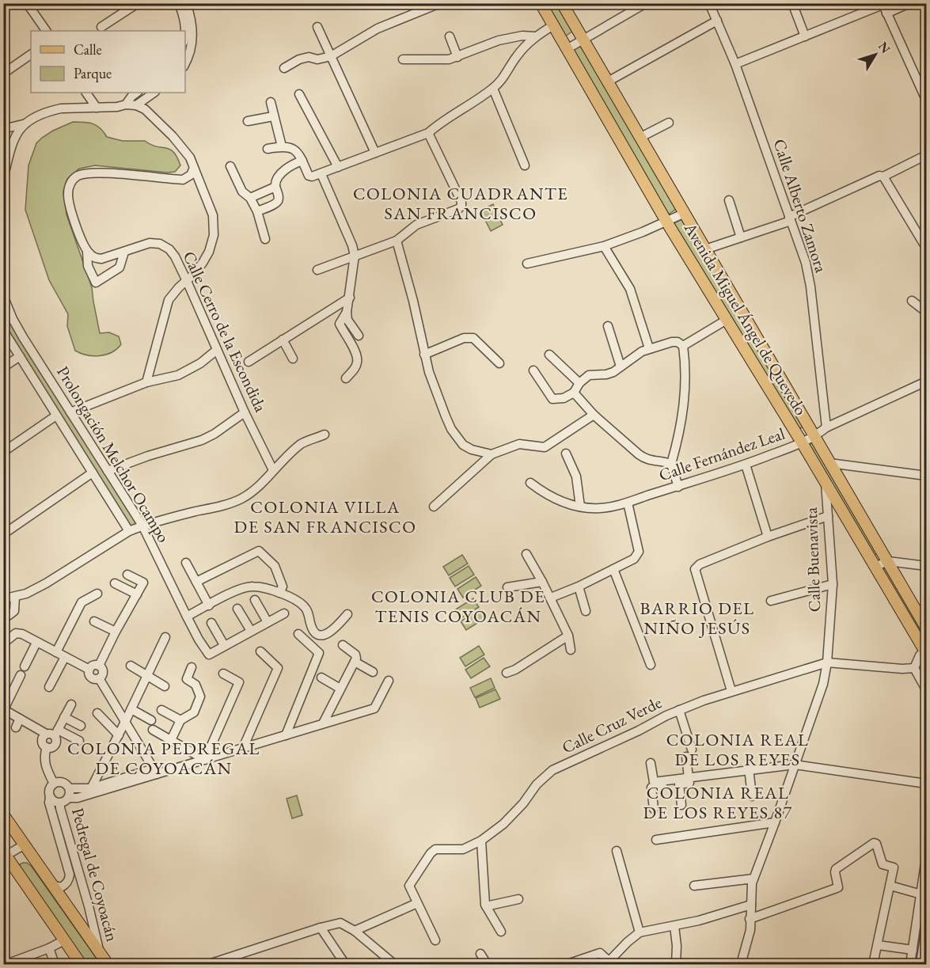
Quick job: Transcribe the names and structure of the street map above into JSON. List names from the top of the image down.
{
  "streets": {
    "main road": ["Avenida Miguel Ángel de Quevedo"],
    "street": [
      "Calle Alberto Zamora",
      "Calle Cerro de la Escondida",
      "Prolongación Melchor Ocampo",
      "Calle Fernández Leal",
      "Calle Buenavista",
      "Calle Cruz Verde",
      "Pedregal de Coyoacán"
    ]
  },
  "crossings": [
    ["Calle Alberto Zamora", "Calle Fernández Leal"],
    ["Avenida Miguel Ángel de Quevedo", "Calle Fernández Leal"],
    ["Avenida Miguel Ángel de Quevedo", "Calle Buenavista"],
    ["Calle Buenavista", "Calle Cruz Verde"]
  ],
  "districts": [
    "COLONIA CUADRANTE SAN FRANCISCO",
    "COLONIA VILLA DE SAN FRANCISCO",
    "COLONIA CLUB DE TENIS COYOACÁN",
    "BARRIO DEL NIÑO JESÚS",
    "COLONIA REAL DE LOS REYES",
    "COLONIA PEDREGAL DE COYOACÁN",
    "COLONIA REAL DE LOS REYES 87"
  ],
  "legend": ["Calle", "Parque"],
  "north": "top right"
}
